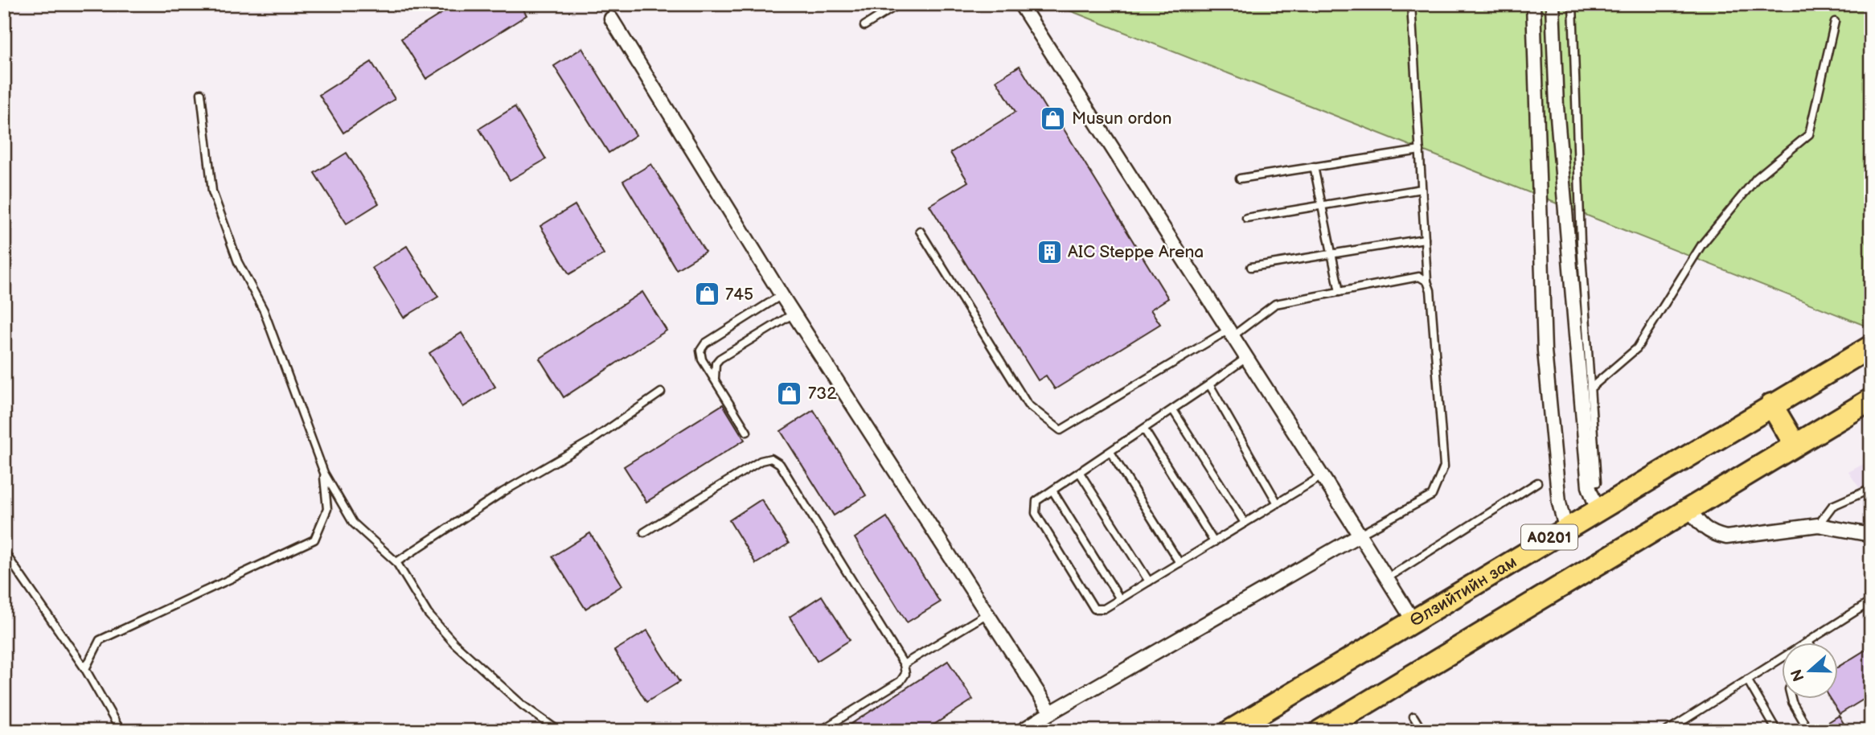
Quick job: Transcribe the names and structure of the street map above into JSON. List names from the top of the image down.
{
  "streets": {
    "highway": ["A0201", "Өлзийтийн зам"]
  },
  "places": {
    "shop": ["Musun ordon", "745", "732"],
    "building": ["AIC Steppe Arena"]
  },
  "north": "left"
}
